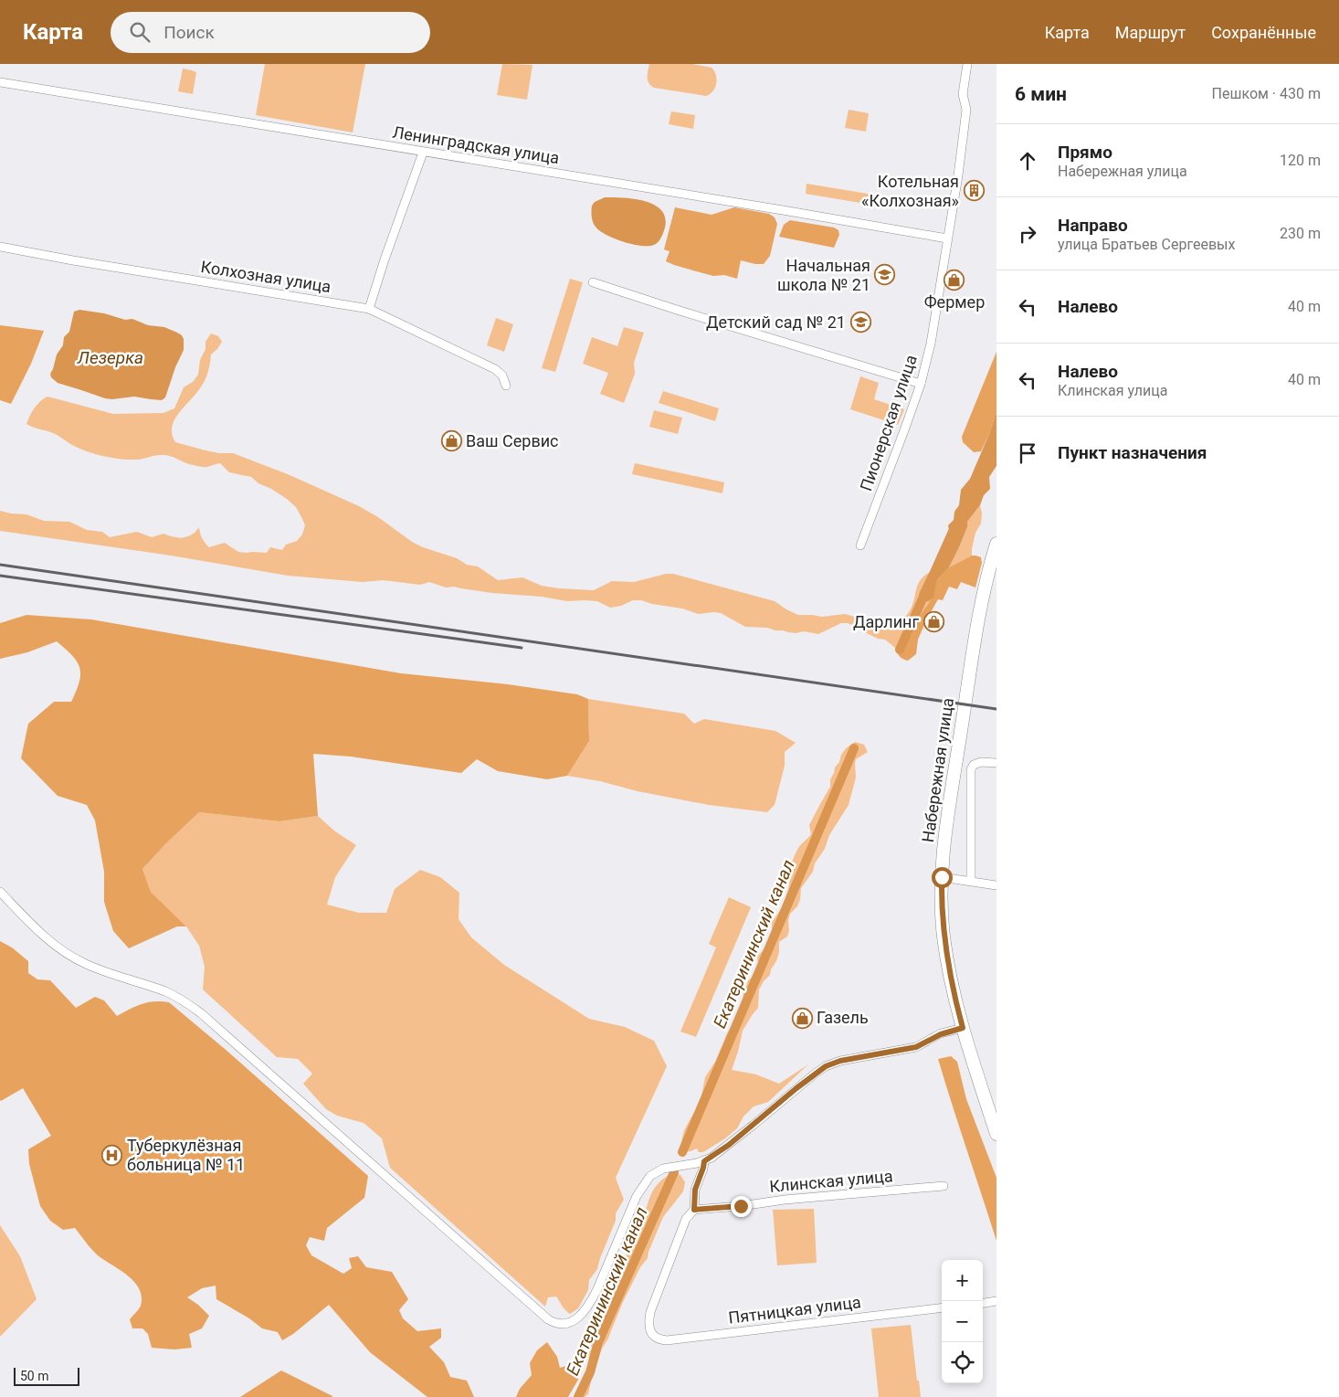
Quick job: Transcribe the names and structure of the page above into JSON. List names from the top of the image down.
{
  "streets": {
    "main road": ["Набережная улица"],
    "street": [
      "Ленинградская улица",
      "Колхозная улица",
      "Пионерская улица",
      "Клинская улица",
      "Пятницкая улица"
    ]
  },
  "crossings": [
    ["Ленинградская улица", "Пионерская улица"],
    ["Клинская улица", "Пятницкая улица"]
  ],
  "water": ["Лезерка", "Екатерининский канал"],
  "places": {
    "building": ["Котельная «Колхозная»"],
    "school or university": ["Начальная школа № 21", "Детский сад № 21"],
    "shop": [
      "Фермер",
      "Ваш Сервис",
      "Дарлинг",
      "Газель"
    ],
    "hospital": ["Туберкулёзная больница № 11"]
  },
  "scale_bar": "50 m",
  "page": {
    "header": "Карта",
    "search": "Поиск",
    "nav": ["Карта", "Маршрут", "Сохранённые"],
    "heading": ["6 мин", "Пешком · 430 m"],
    "list": [
      ["Прямо", "Набережная улица", "120 m"],
      ["Направо", "улица Братьев Сергеевых", "230 m"],
      ["Налево", "40 m"],
      ["Налево", "Клинская улица", "40 m"],
      "Пункт назначения"
    ],
    "map_buttons": ["+", "−"],
    "scale": "50 m"
  }
}
